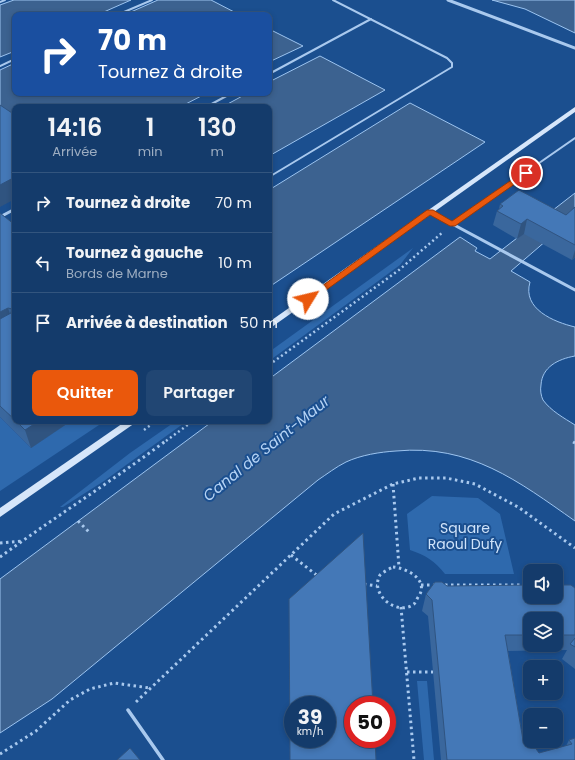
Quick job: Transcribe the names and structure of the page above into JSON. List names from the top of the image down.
{
  "water": ["Canal de Saint-Maur"],
  "parks": ["Square Raoul Dufy"],
  "page": {
    "turn": ["70 m", "Tournez à droite"],
    "eta": [
      "14:16",
      "Arrivée",
      "1",
      "min",
      "130",
      "m"
    ],
    "list": [
      {
        "name": "Tournez à droite",
        "value": "70 m"
      },
      {
        "name": "Tournez à gauche",
        "note": "Bords de Marne",
        "value": "10 m"
      },
      {
        "name": "Arrivée à destination",
        "value": "50 m"
      }
    ],
    "buttons": ["Quitter", "Partager"],
    "map_buttons": ["+", "−"],
    "speed": "39 km/h",
    "limit": "50"
  }
}
